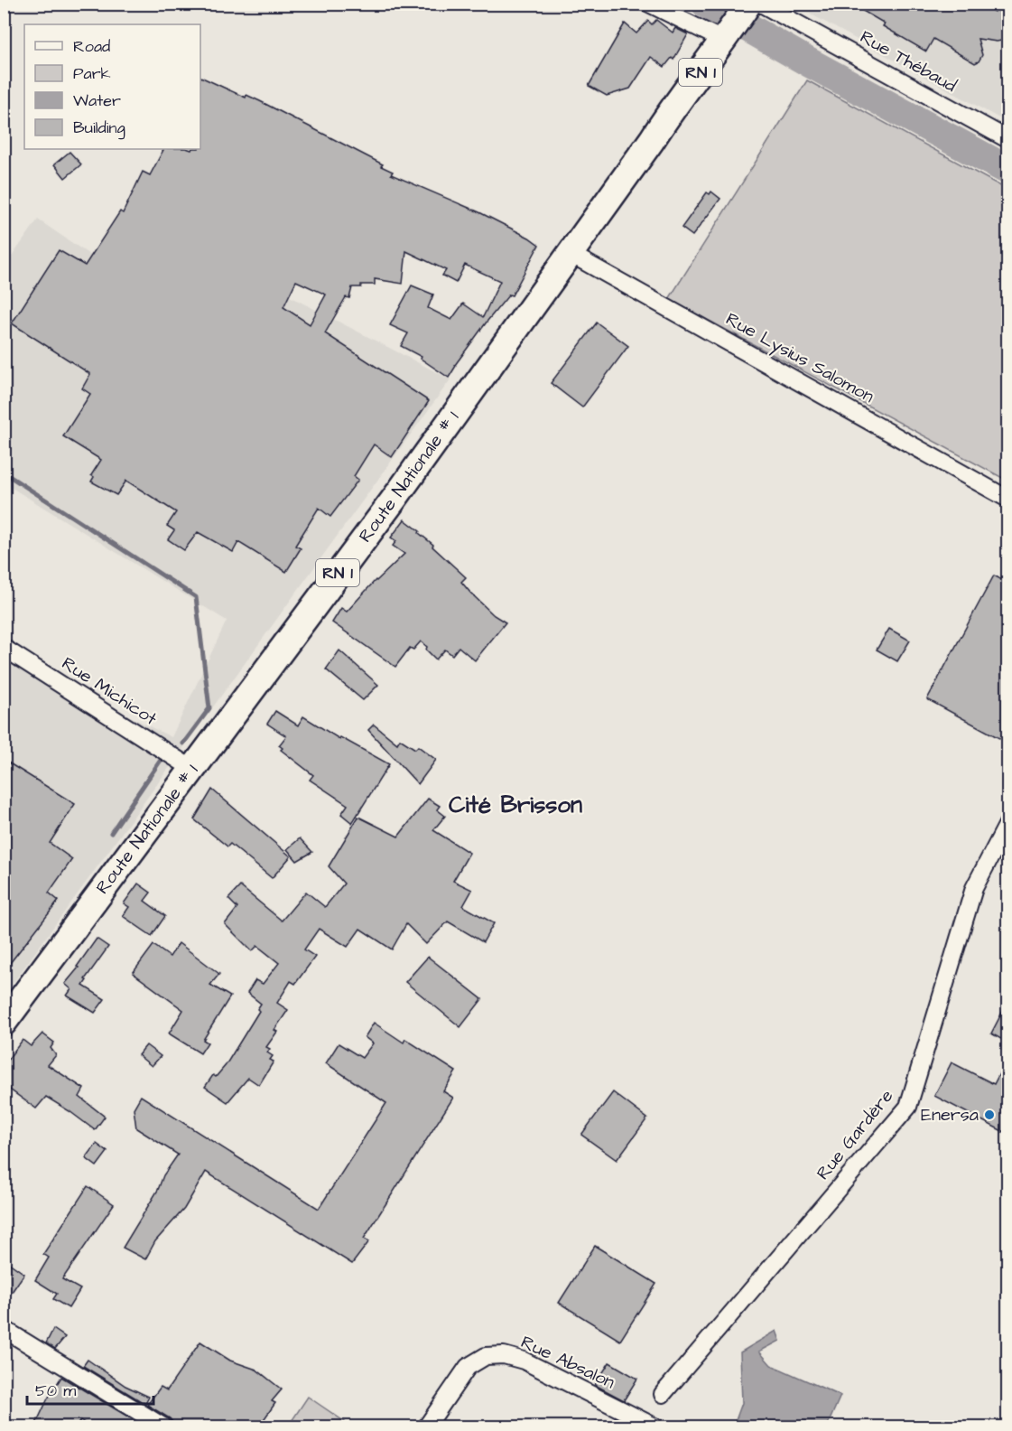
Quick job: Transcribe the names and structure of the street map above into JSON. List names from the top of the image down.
{
  "streets": {
    "main road": ["RN 1", "Route Nationale # 1"],
    "street": [
      "Rue Thébaud",
      "Rue Lysius Salomon",
      "Rue Michicot",
      "Rue Gardère",
      "Rue Absalon"
    ]
  },
  "crossings": [
    ["Rue Lysius Salomon", "Route Nationale # 1"],
    ["Route Nationale # 1", "Rue Michicot"]
  ],
  "districts": ["Cité Brisson"],
  "places": ["Enersa"],
  "legend": [
    "Road",
    "Park",
    "Water",
    "Building"
  ],
  "scale_bar": "50 m"
}
